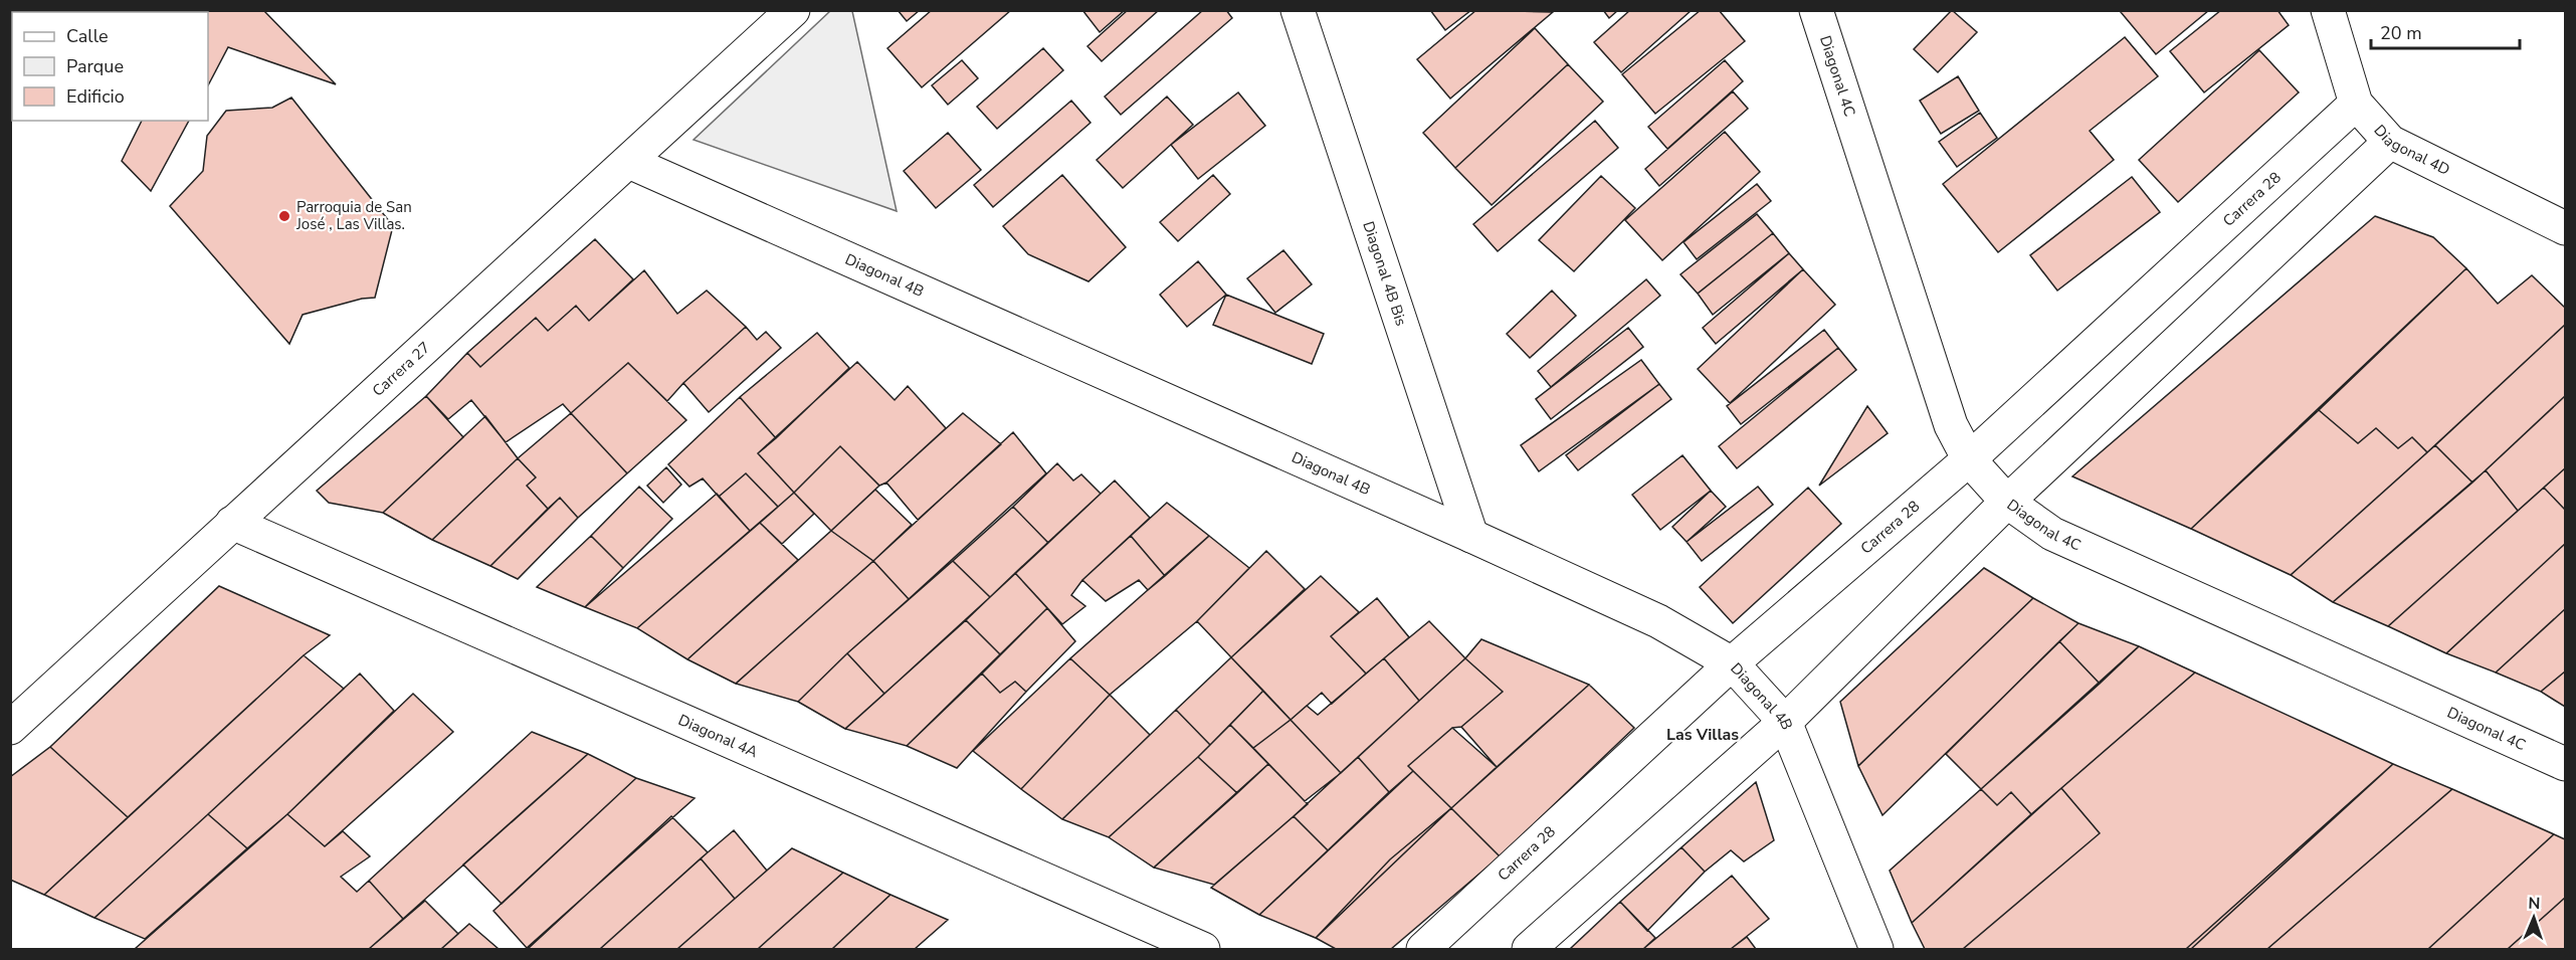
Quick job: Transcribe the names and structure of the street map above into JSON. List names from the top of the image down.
{
  "streets": {
    "street": [
      "Diagonal 4C",
      "Diagonal 4D",
      "Carrera 28",
      "Diagonal 4B Bis",
      "Diagonal 4B",
      "Carrera 27",
      "Diagonal 4A"
    ]
  },
  "crossings": [
    ["Diagonal 4C", "Carrera 28"],
    ["Diagonal 4D", "Carrera 28"],
    ["Carrera 28", "Diagonal 4B"],
    ["Diagonal 4B Bis", "Diagonal 4B"],
    ["Diagonal 4B", "Carrera 27"],
    ["Carrera 27", "Diagonal 4A"]
  ],
  "districts": ["Las Villas"],
  "places": ["Parroquia de San José , Las Villas."],
  "legend": ["Calle", "Parque", "Edificio"],
  "scale_bar": "20 m",
  "north": "top"
}
